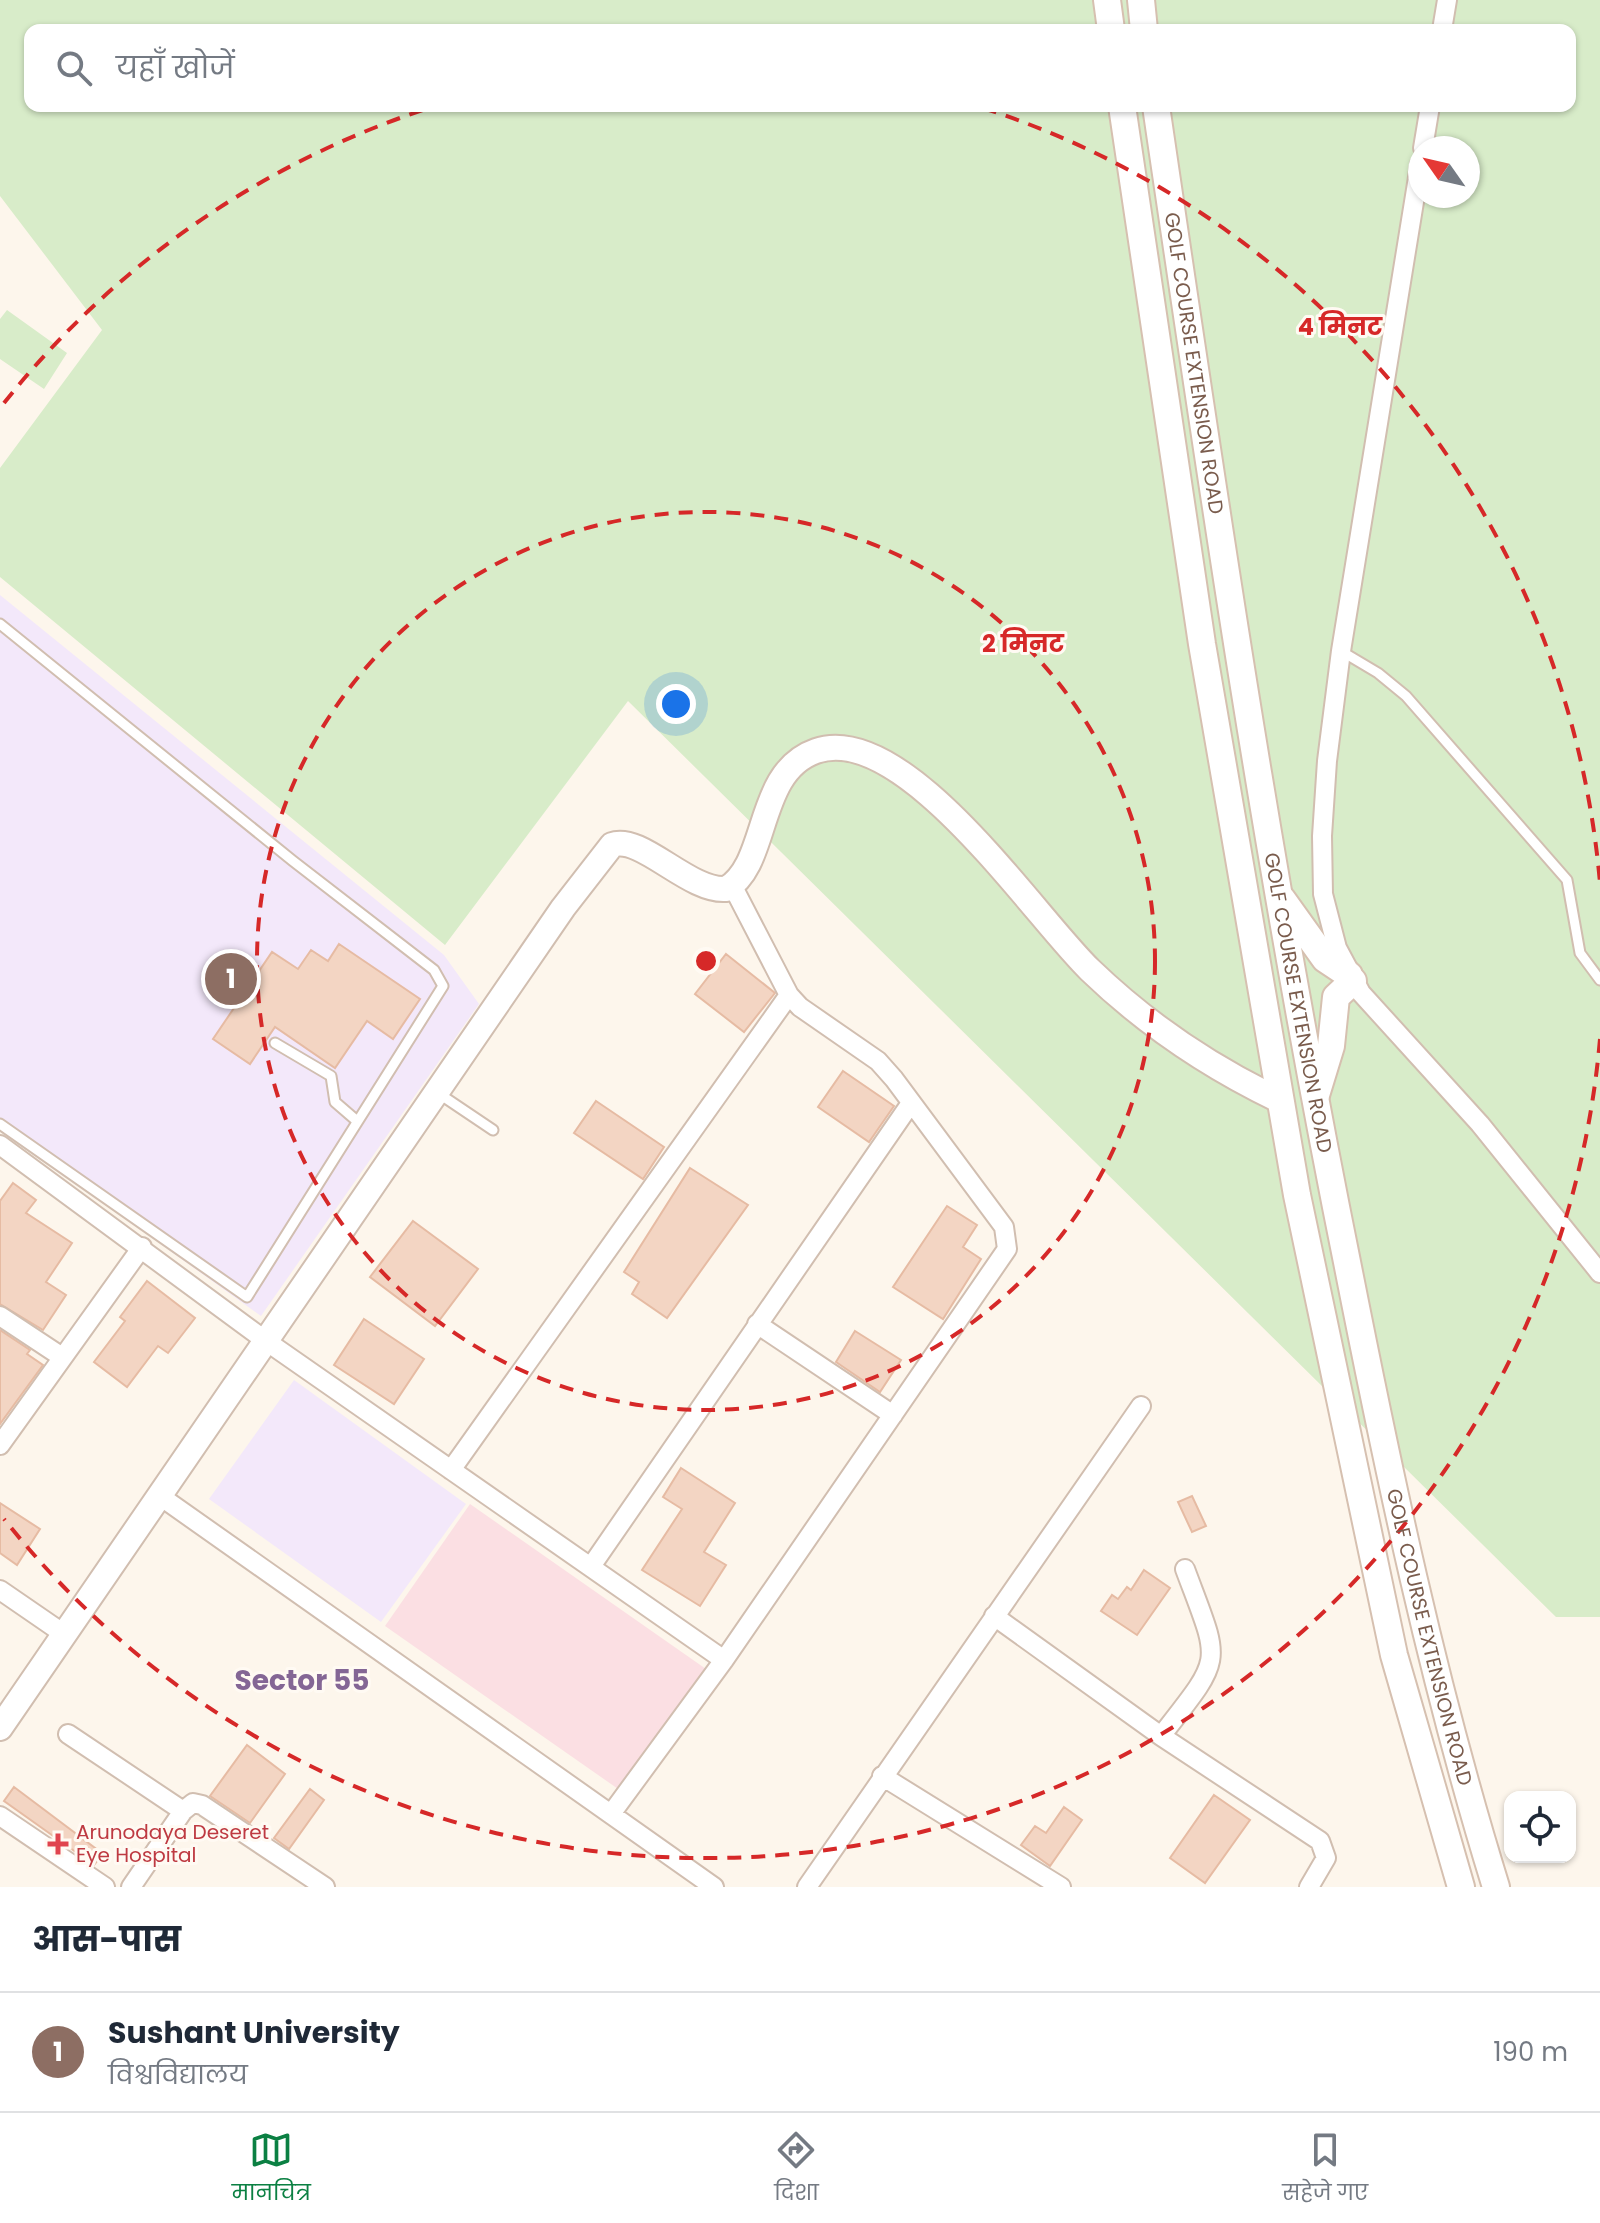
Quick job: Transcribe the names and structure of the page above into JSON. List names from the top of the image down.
{
  "streets": {
    "main road": ["GOLF COURSE EXTENSION ROAD"]
  },
  "districts": ["Sector 55"],
  "places": {
    "health": ["Arunodaya Deseret Eye Hospital"]
  },
  "north": "top left",
  "page": {
    "search": "यहाँ खोजें",
    "pins": "1",
    "heading": "आस-पास",
    "list": [
      {
        "mark": "1",
        "name": "Sushant University",
        "note": "विश्वविद्यालय",
        "value": "190 m"
      }
    ],
    "nav": ["मानचित्र", "दिशा", "सहेजे गए"]
  },
  "rings": ["4 मिनट", "2 मिनट"]
}
